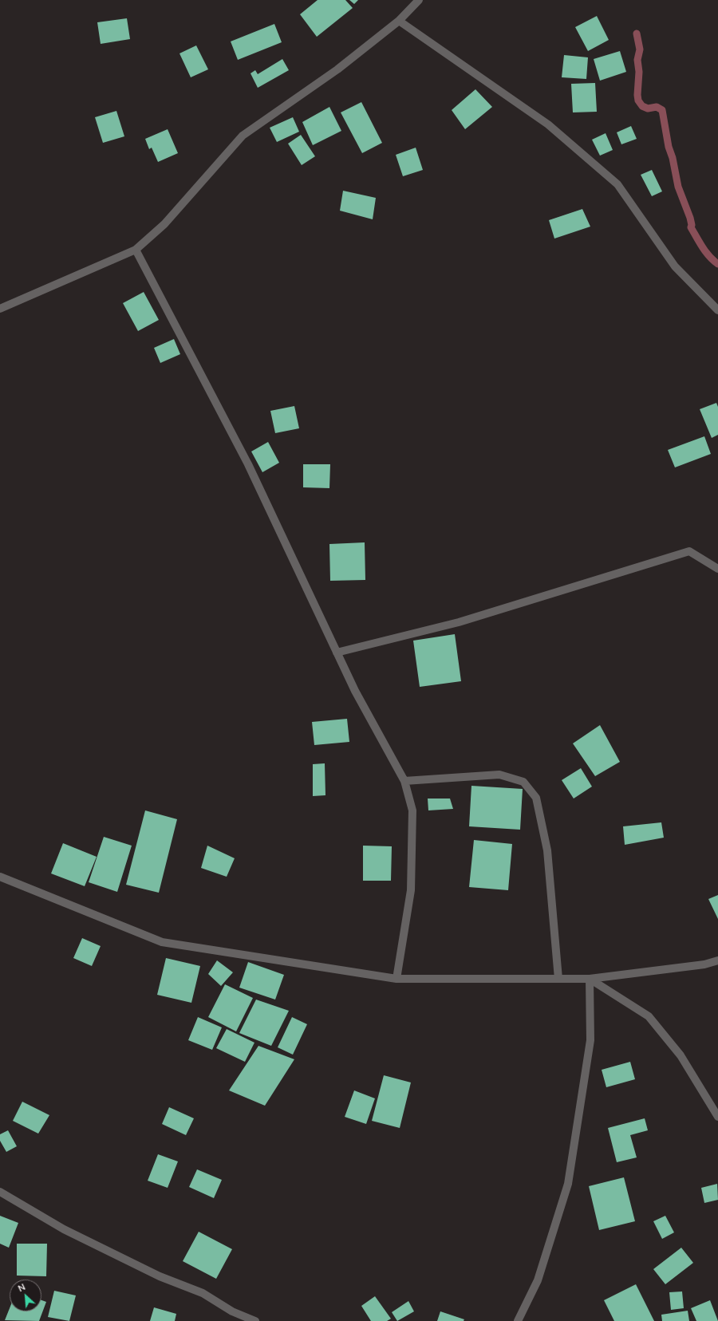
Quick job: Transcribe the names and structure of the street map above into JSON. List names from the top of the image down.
{
  "north": "top left"
}
